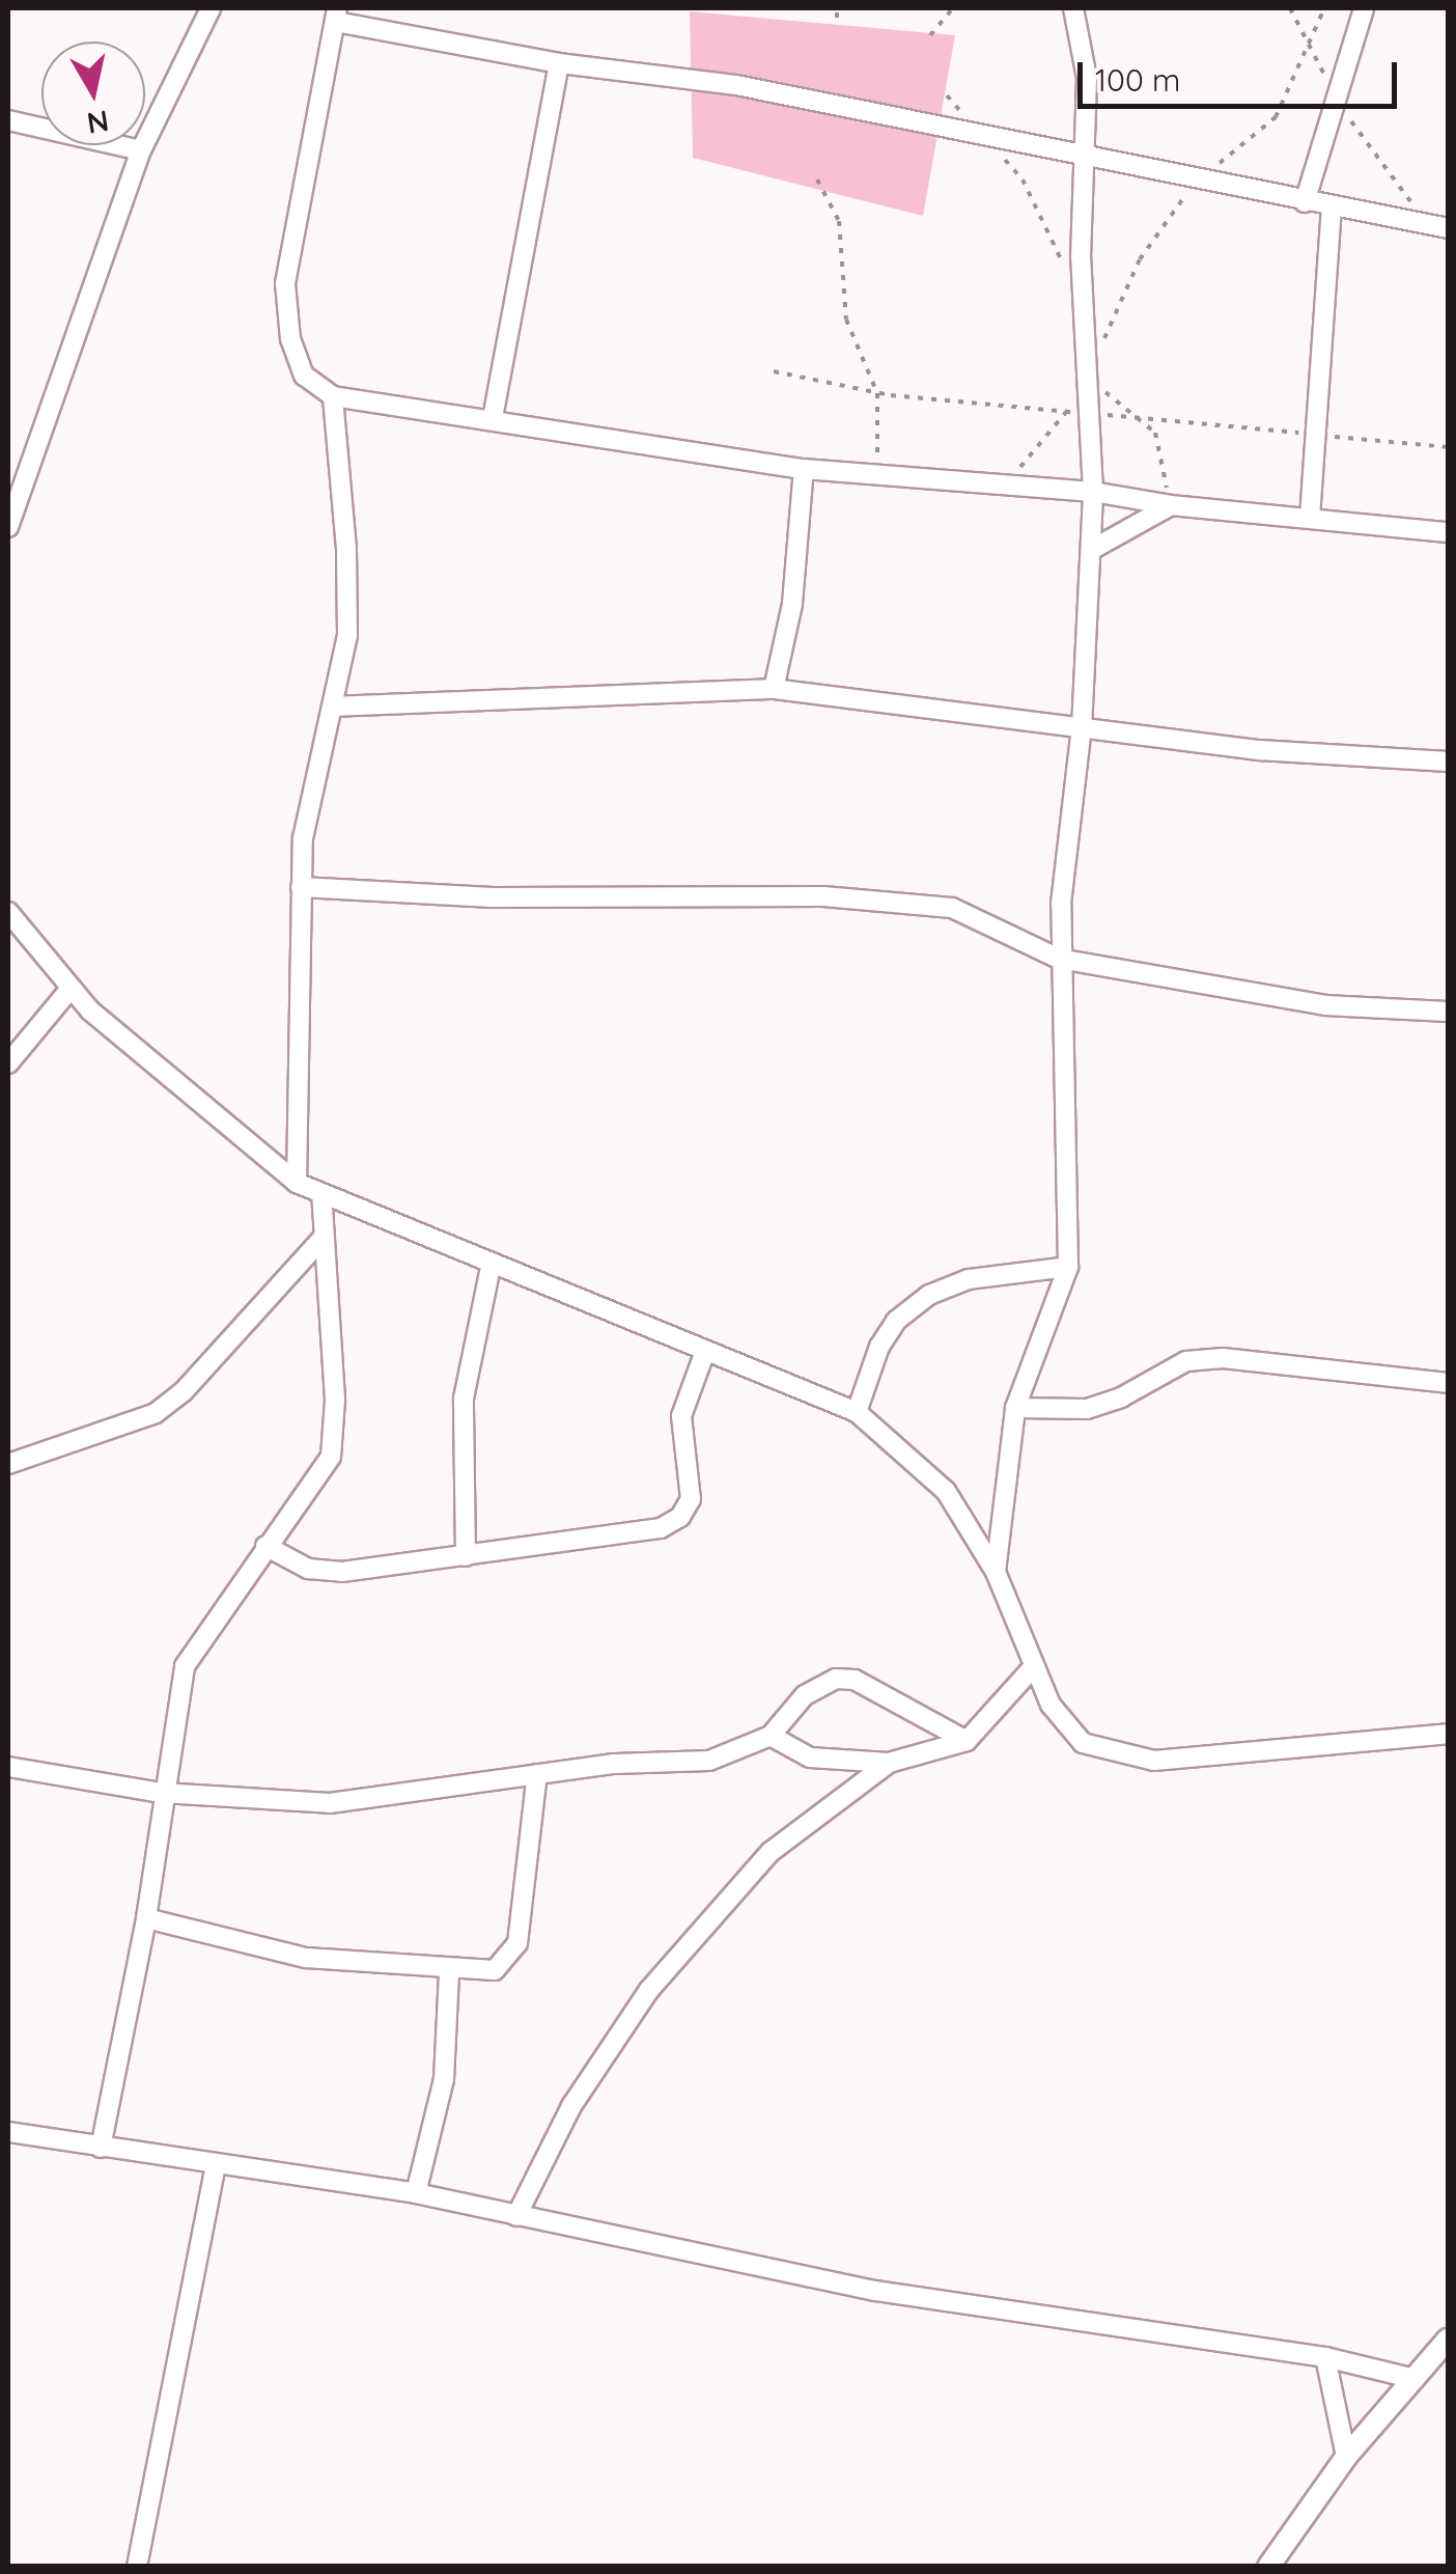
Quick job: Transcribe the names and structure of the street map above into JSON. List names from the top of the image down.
{
  "scale_bar": "100 m",
  "north": "bottom"
}
